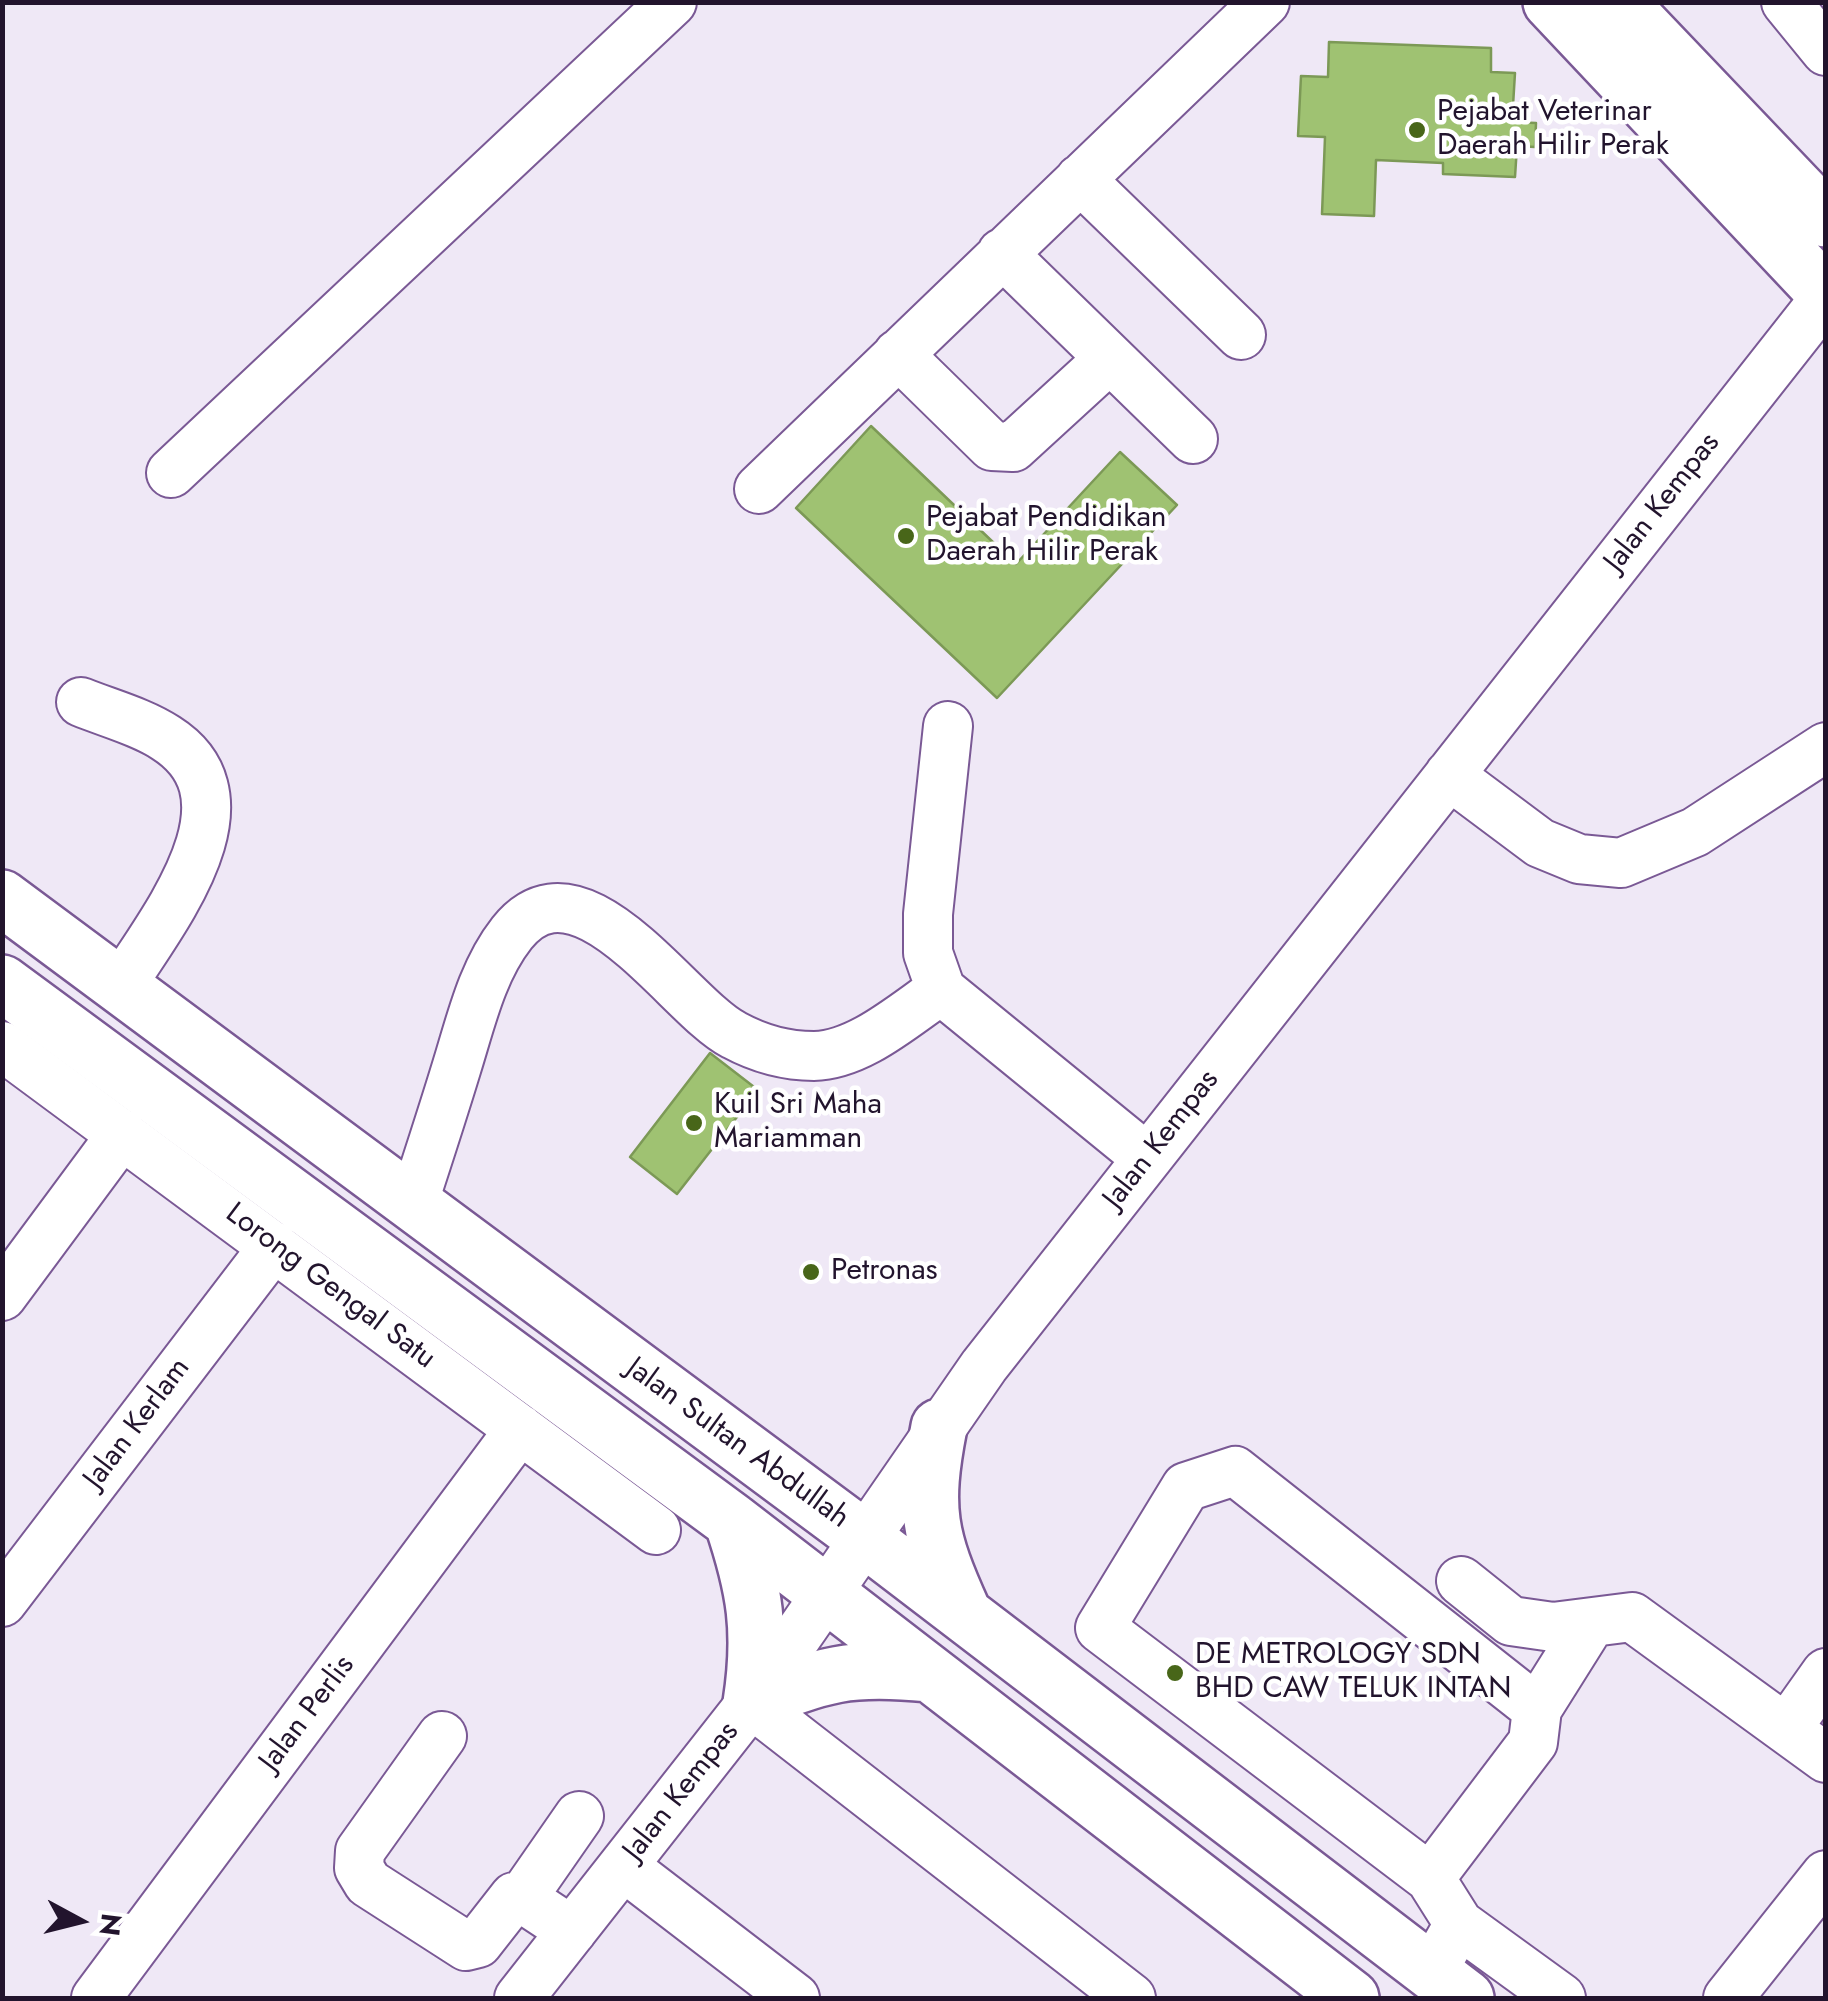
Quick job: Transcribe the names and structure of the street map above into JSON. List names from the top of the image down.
{
  "streets": {
    "main road": ["Jalan Sultan Abdullah"],
    "street": [
      "Jalan Kempas",
      "Lorong Gengal Satu",
      "Jalan Kerlam",
      "Jalan Perlis"
    ]
  },
  "crossings": [
    ["Jalan Kempas", "Jalan Sultan Abdullah"],
    ["Lorong Gengal Satu", "Jalan Kerlam"],
    ["Lorong Gengal Satu", "Jalan Perlis"]
  ],
  "places": [
    "Pejabat Veterinar Daerah Hilir Perak",
    "Pejabat Pendidikan Daerah Hilir Perak",
    "Kuil Sri Maha Mariamman",
    "Petronas",
    "DE METROLOGY SDN BHD CAW TELUK INTAN"
  ],
  "north": "right"
}
